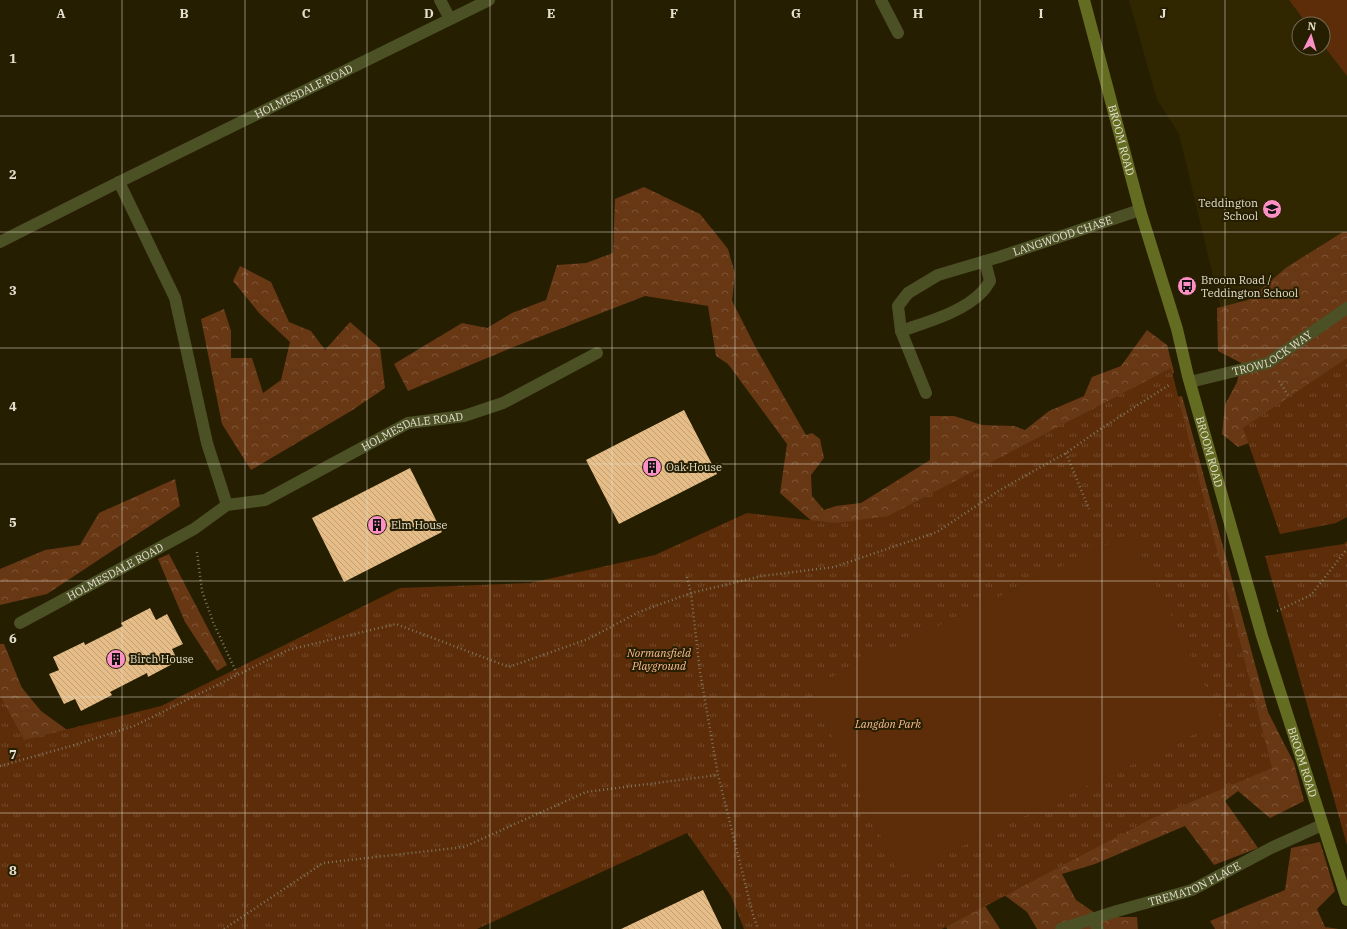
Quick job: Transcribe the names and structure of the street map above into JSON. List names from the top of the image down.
{
  "streets": {
    "street": [
      "HOLMESDALE ROAD",
      "BROOM ROAD",
      "LANGWOOD CHASE",
      "TROWLOCK WAY",
      "TREMATON PLACE"
    ]
  },
  "crossings": [
    ["BROOM ROAD", "LANGWOOD CHASE"],
    ["BROOM ROAD", "TROWLOCK WAY"],
    ["BROOM ROAD", "TREMATON PLACE"]
  ],
  "parks": ["Normansfield Playground", "Langdon Park"],
  "places": {
    "school or university": ["Teddington School"],
    "bus stop": ["Broom Road / Teddington School"],
    "building": ["Oak House", "Elm House", "Birch House"]
  },
  "north": "top",
  "grid": {
    "columns": [
      "A",
      "B",
      "C",
      "D",
      "E",
      "F",
      "G",
      "H",
      "I",
      "J"
    ],
    "rows": [
      "1",
      "2",
      "3",
      "4",
      "5",
      "6",
      "7",
      "8"
    ]
  }
}
